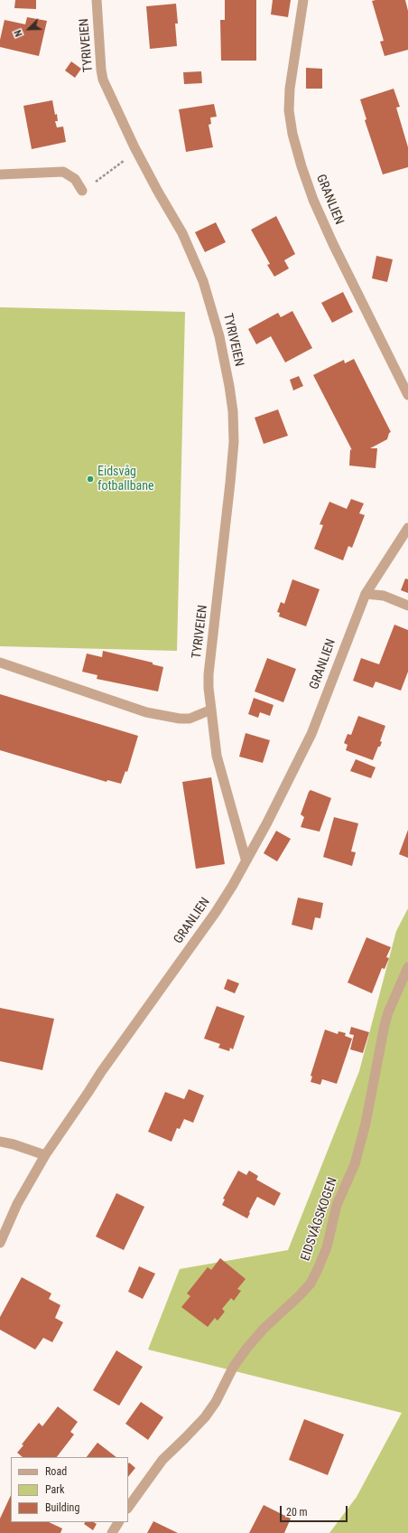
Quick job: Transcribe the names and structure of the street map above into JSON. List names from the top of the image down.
{
  "streets": {
    "street": ["TYRIVEIEN", "GRANLIEN", "EIDSVÅGSKOGEN"]
  },
  "crossings": [
    ["TYRIVEIEN", "GRANLIEN"]
  ],
  "places": ["Eidsvåg fotballbane"],
  "legend": ["Road", "Park", "Building"],
  "scale_bar": "20 m",
  "north": "bottom left"
}
